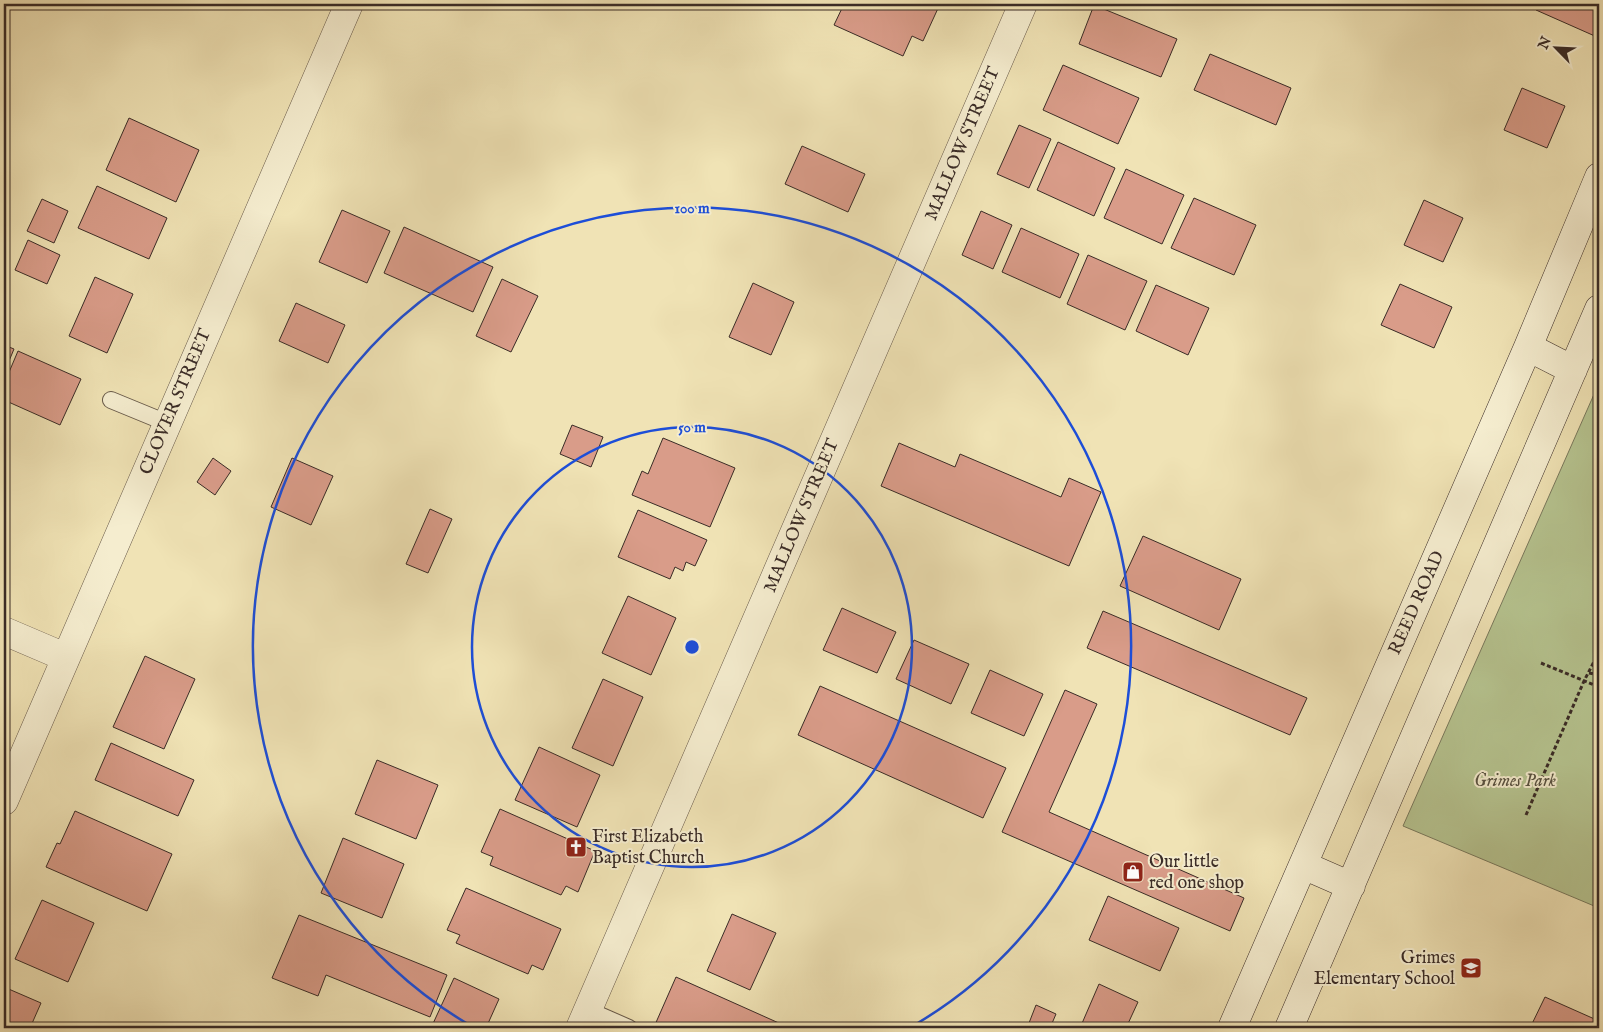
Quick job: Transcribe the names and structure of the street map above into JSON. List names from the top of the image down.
{
  "streets": {
    "street": ["MALLOW STREET", "CLOVER STREET", "REED ROAD"]
  },
  "parks": ["Grimes Park"],
  "places": {
    "church": ["First Elizabeth Baptist Church"],
    "shop": ["Our little red one shop"],
    "school or university": ["Grimes Elementary School"]
  },
  "north": "top left",
  "rings": ["100 m", "50 m"]
}
